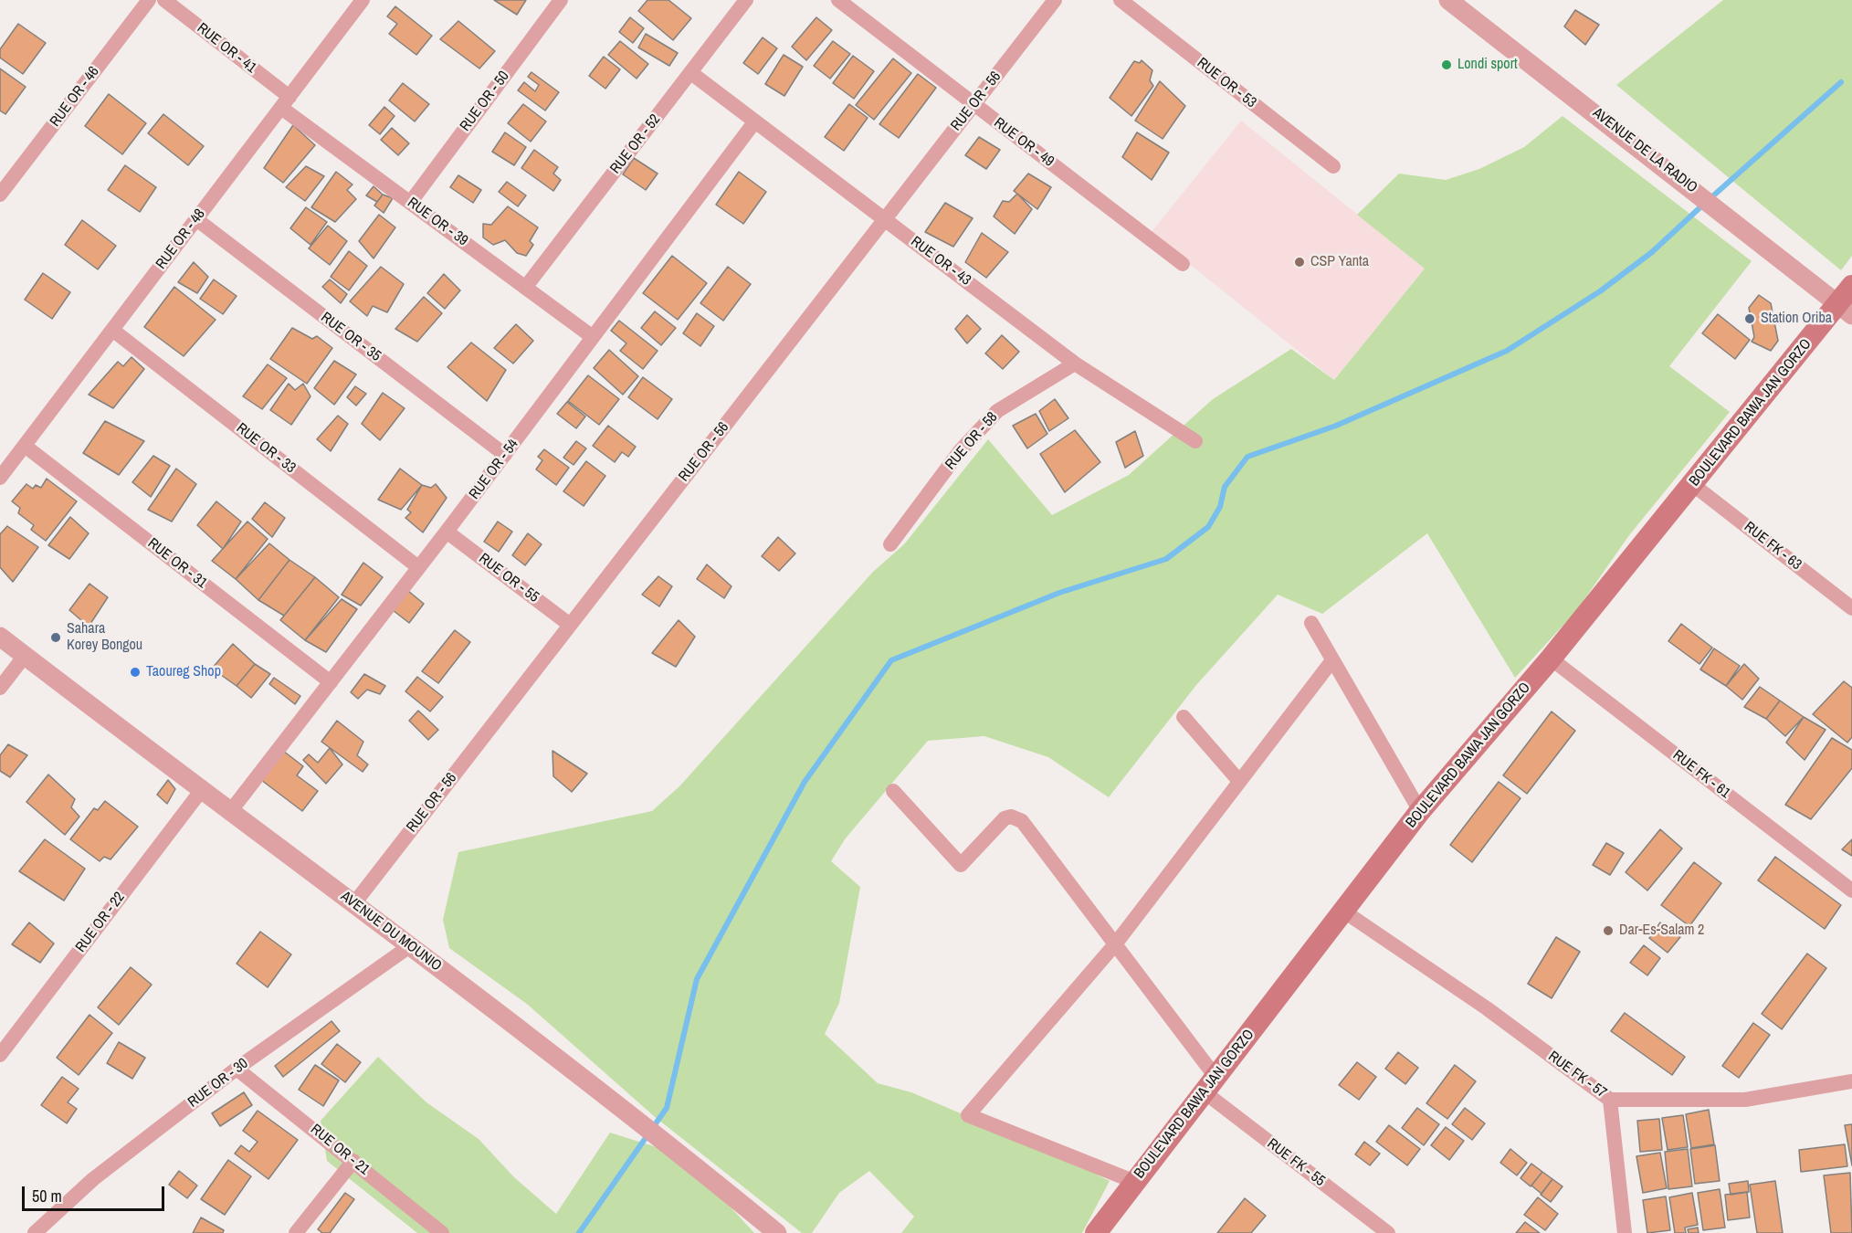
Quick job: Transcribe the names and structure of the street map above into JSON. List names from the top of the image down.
{
  "streets": {
    "main road": ["BOULEVARD BAWA JAN GORZO"],
    "street": [
      "RUE OR - 41",
      "RUE OR - 53",
      "RUE OR - 46",
      "RUE OR - 50",
      "RUE OR - 56",
      "RUE OR - 49",
      "RUE OR - 52",
      "AVENUE DE LA RADIO",
      "RUE OR - 39",
      "RUE OR - 48",
      "RUE OR - 43",
      "RUE OR - 35",
      "RUE OR - 58",
      "RUE OR - 33",
      "RUE OR - 54",
      "RUE FK - 63",
      "RUE OR - 31",
      "RUE OR - 55",
      "RUE FK - 61",
      "RUE OR - 22",
      "AVENUE DU MOUNIO",
      "RUE FK - 57",
      "RUE OR - 30",
      "RUE OR - 21",
      "RUE FK - 55"
    ]
  },
  "crossings": [
    ["RUE OR - 41", "RUE OR - 39"],
    ["RUE OR - 41", "RUE OR - 48"],
    ["RUE OR - 50", "RUE OR - 39"],
    ["RUE OR - 56", "RUE OR - 49"],
    ["RUE OR - 56", "RUE OR - 43"],
    ["RUE OR - 56", "RUE OR - 55"],
    ["RUE OR - 56", "AVENUE DU MOUNIO"],
    ["RUE OR - 52", "RUE OR - 39"],
    ["RUE OR - 52", "RUE OR - 43"],
    ["AVENUE DE LA RADIO", "BOULEVARD BAWA JAN GORZO"],
    ["RUE OR - 39", "RUE OR - 48"],
    ["RUE OR - 39", "RUE OR - 54"],
    ["RUE OR - 48", "RUE OR - 35"],
    ["RUE OR - 48", "RUE OR - 33"],
    ["RUE OR - 48", "RUE OR - 31"],
    ["RUE OR - 43", "RUE OR - 58"],
    ["RUE OR - 43", "RUE OR - 54"],
    ["RUE OR - 35", "RUE OR - 54"],
    ["BOULEVARD BAWA JAN GORZO", "RUE FK - 63"],
    ["BOULEVARD BAWA JAN GORZO", "RUE FK - 61"],
    ["BOULEVARD BAWA JAN GORZO", "RUE FK - 57"],
    ["BOULEVARD BAWA JAN GORZO", "RUE FK - 55"],
    ["RUE OR - 33", "RUE OR - 54"],
    ["RUE OR - 54", "RUE OR - 31"],
    ["RUE OR - 54", "RUE OR - 55"],
    ["RUE OR - 54", "AVENUE DU MOUNIO"],
    ["RUE OR - 22", "AVENUE DU MOUNIO"],
    ["AVENUE DU MOUNIO", "RUE OR - 30"],
    ["RUE OR - 30", "RUE OR - 21"]
  ],
  "places": [
    "Londi sport",
    "CSP Yanta",
    "Station Oriba",
    "Sahara Korey Bongou",
    "Taoureg Shop",
    "Dar-Es-Salam 2"
  ],
  "scale_bar": "50 m"
}
